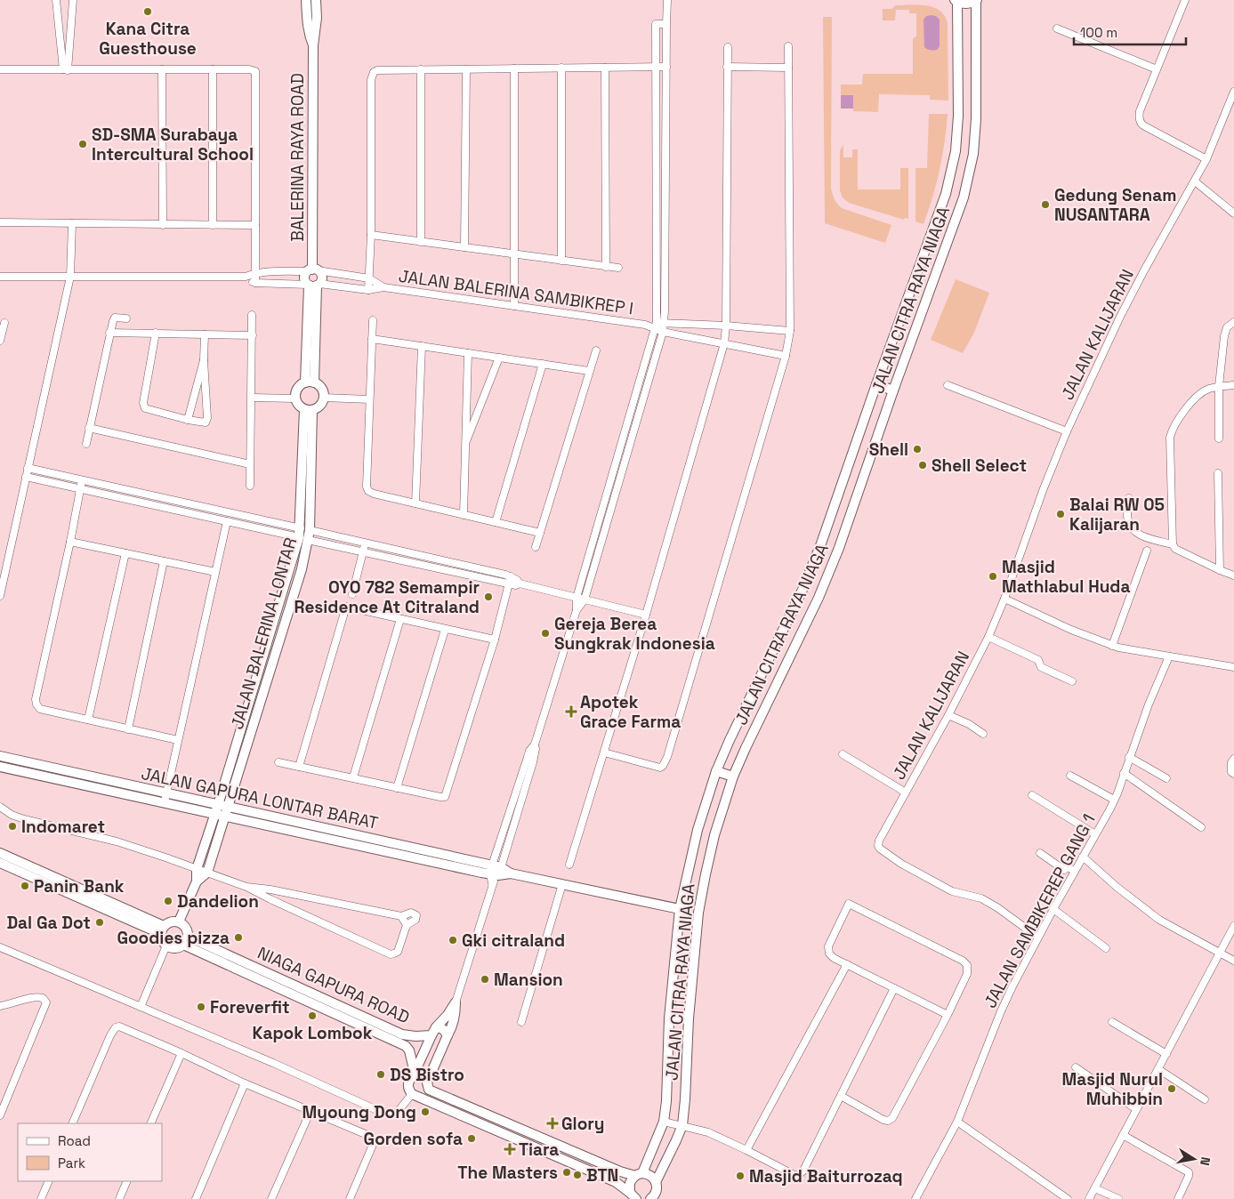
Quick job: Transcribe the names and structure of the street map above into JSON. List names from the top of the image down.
{
  "streets": {
    "street": [
      "BALERINA RAYA ROAD",
      "JALAN BALERINA SAMBIKREP I",
      "JALAN CITRA RAYA NIAGA",
      "JALAN KALIJARAN",
      "JALAN BALERINA LONTAR",
      "JALAN GAPURA LONTAR BARAT",
      "JALAN SAMBIKEREP GANG 1",
      "NIAGA GAPURA ROAD"
    ]
  },
  "crossings": [
    ["BALERINA RAYA ROAD", "JALAN BALERINA SAMBIKREP I"],
    ["JALAN CITRA RAYA NIAGA", "JALAN GAPURA LONTAR BARAT"],
    ["JALAN KALIJARAN", "JALAN SAMBIKEREP GANG 1"],
    ["JALAN BALERINA LONTAR", "JALAN GAPURA LONTAR BARAT"]
  ],
  "places": {
    "other": [
      "Kana Citra Guesthouse",
      "SD-SMA Surabaya Intercultural School",
      "Gedung Senam NUSANTARA",
      "Shell",
      "Shell Select",
      "Balai RW 05 Kalijaran",
      "Masjid Mathlabul Huda",
      "OYO 782 Semampir Residence At Citraland",
      "Gereja Berea Sungkrak Indonesia",
      "Indomaret",
      "Panin Bank",
      "Dandelion",
      "Dal Ga Dot",
      "Goodies pizza",
      "Gki citraland",
      "Mansion",
      "Foreverfit",
      "Kapok Lombok",
      "DS Bistro",
      "Masjid Nurul Muhibbin",
      "Myoung Dong",
      "Gorden sofa",
      "The Masters",
      "BTN",
      "Masjid Baiturrozaq"
    ],
    "health": ["Apotek Grace Farma", "Glory", "Tiara"]
  },
  "legend": ["Road", "Park"],
  "scale_bar": "100 m",
  "north": "right"
}
